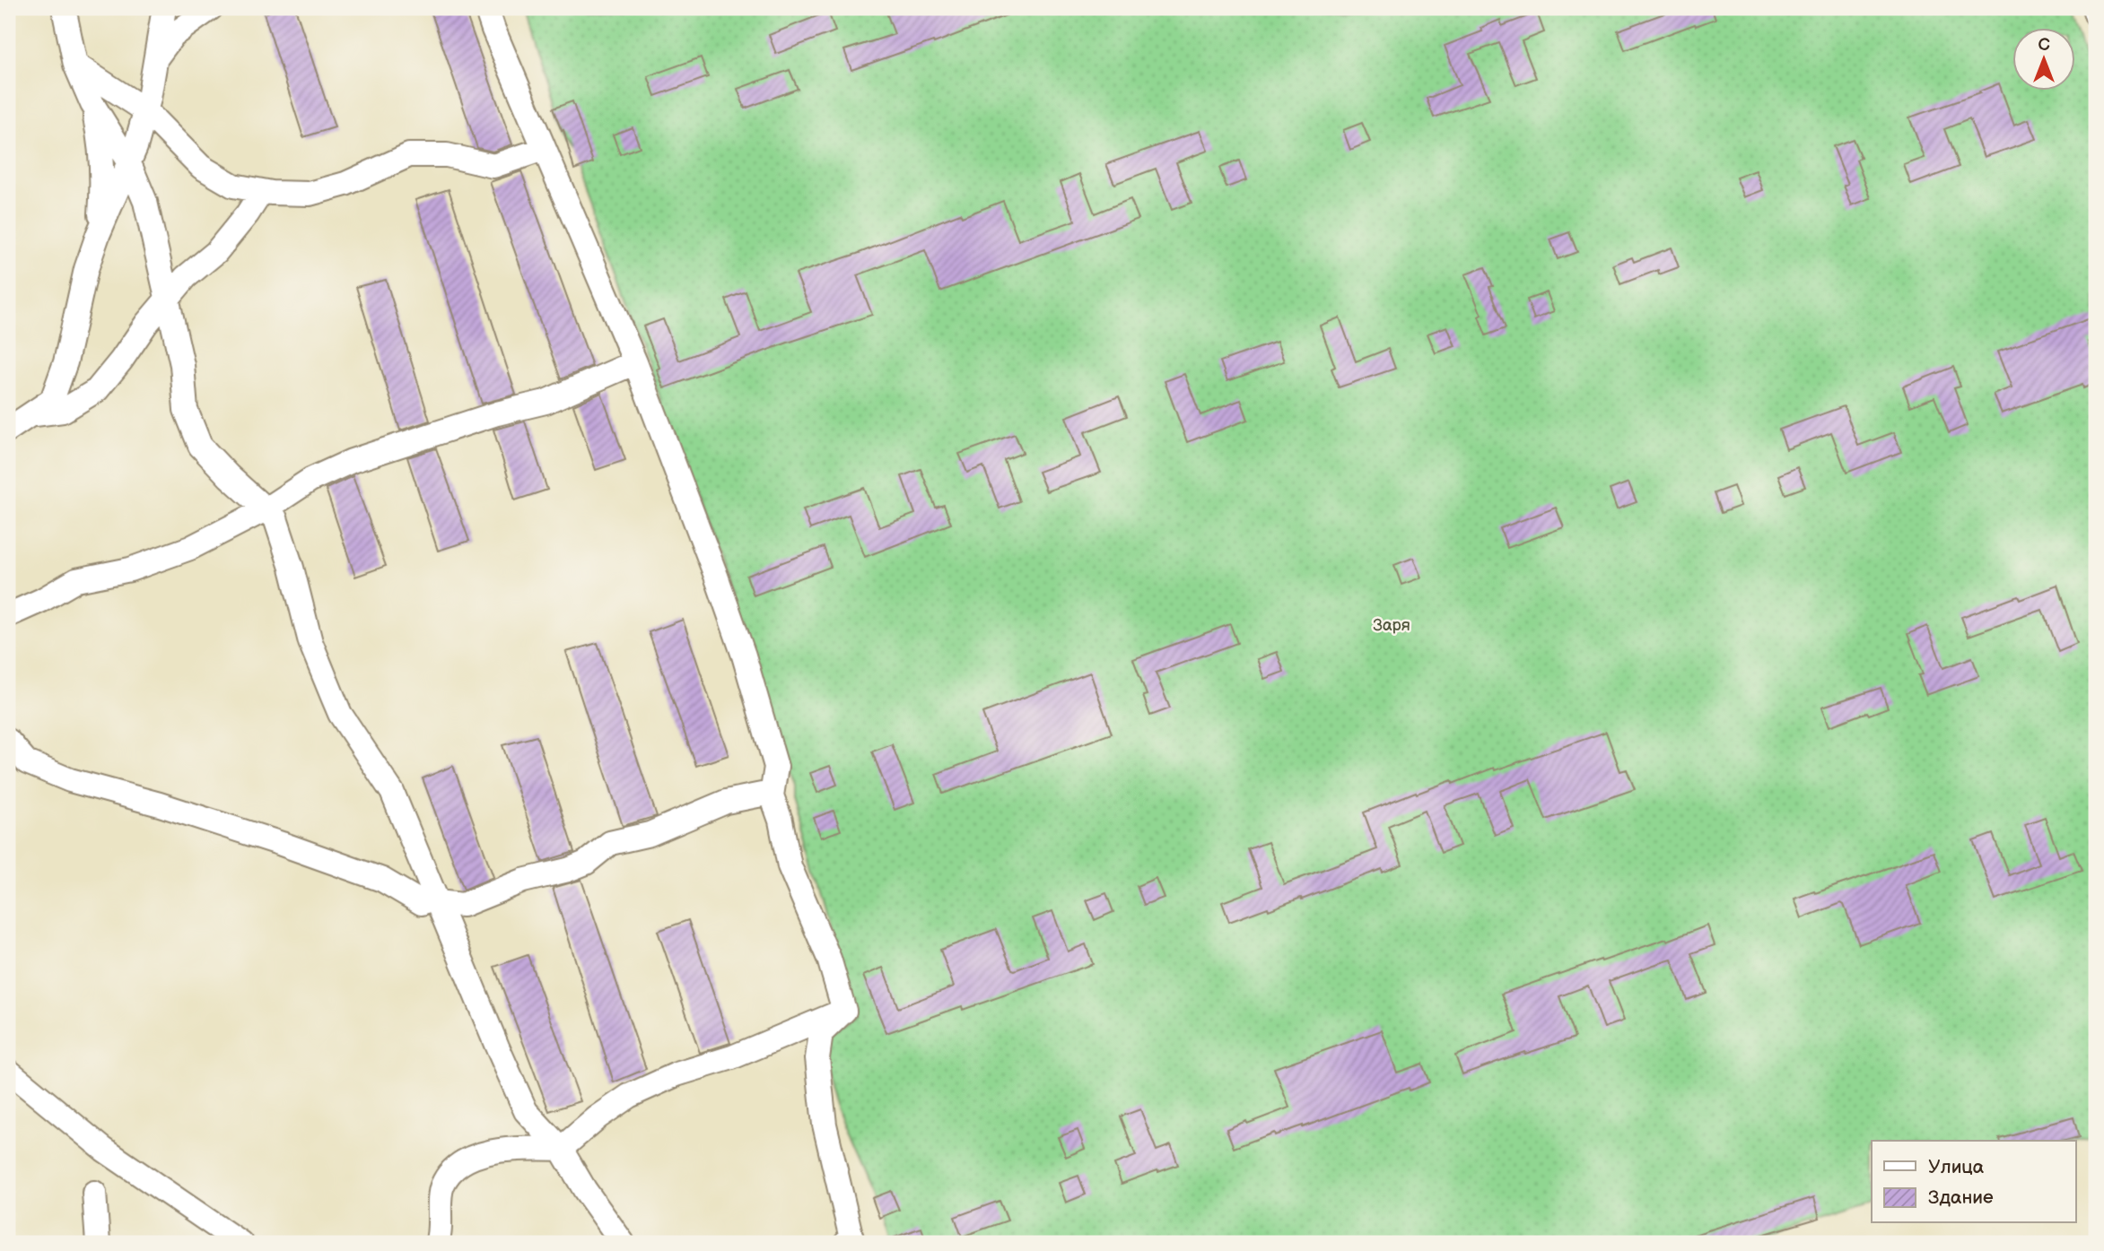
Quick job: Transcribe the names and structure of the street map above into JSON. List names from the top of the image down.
{
  "parks": ["Заря"],
  "legend": ["Улица", "Здание"],
  "north": "top"
}
